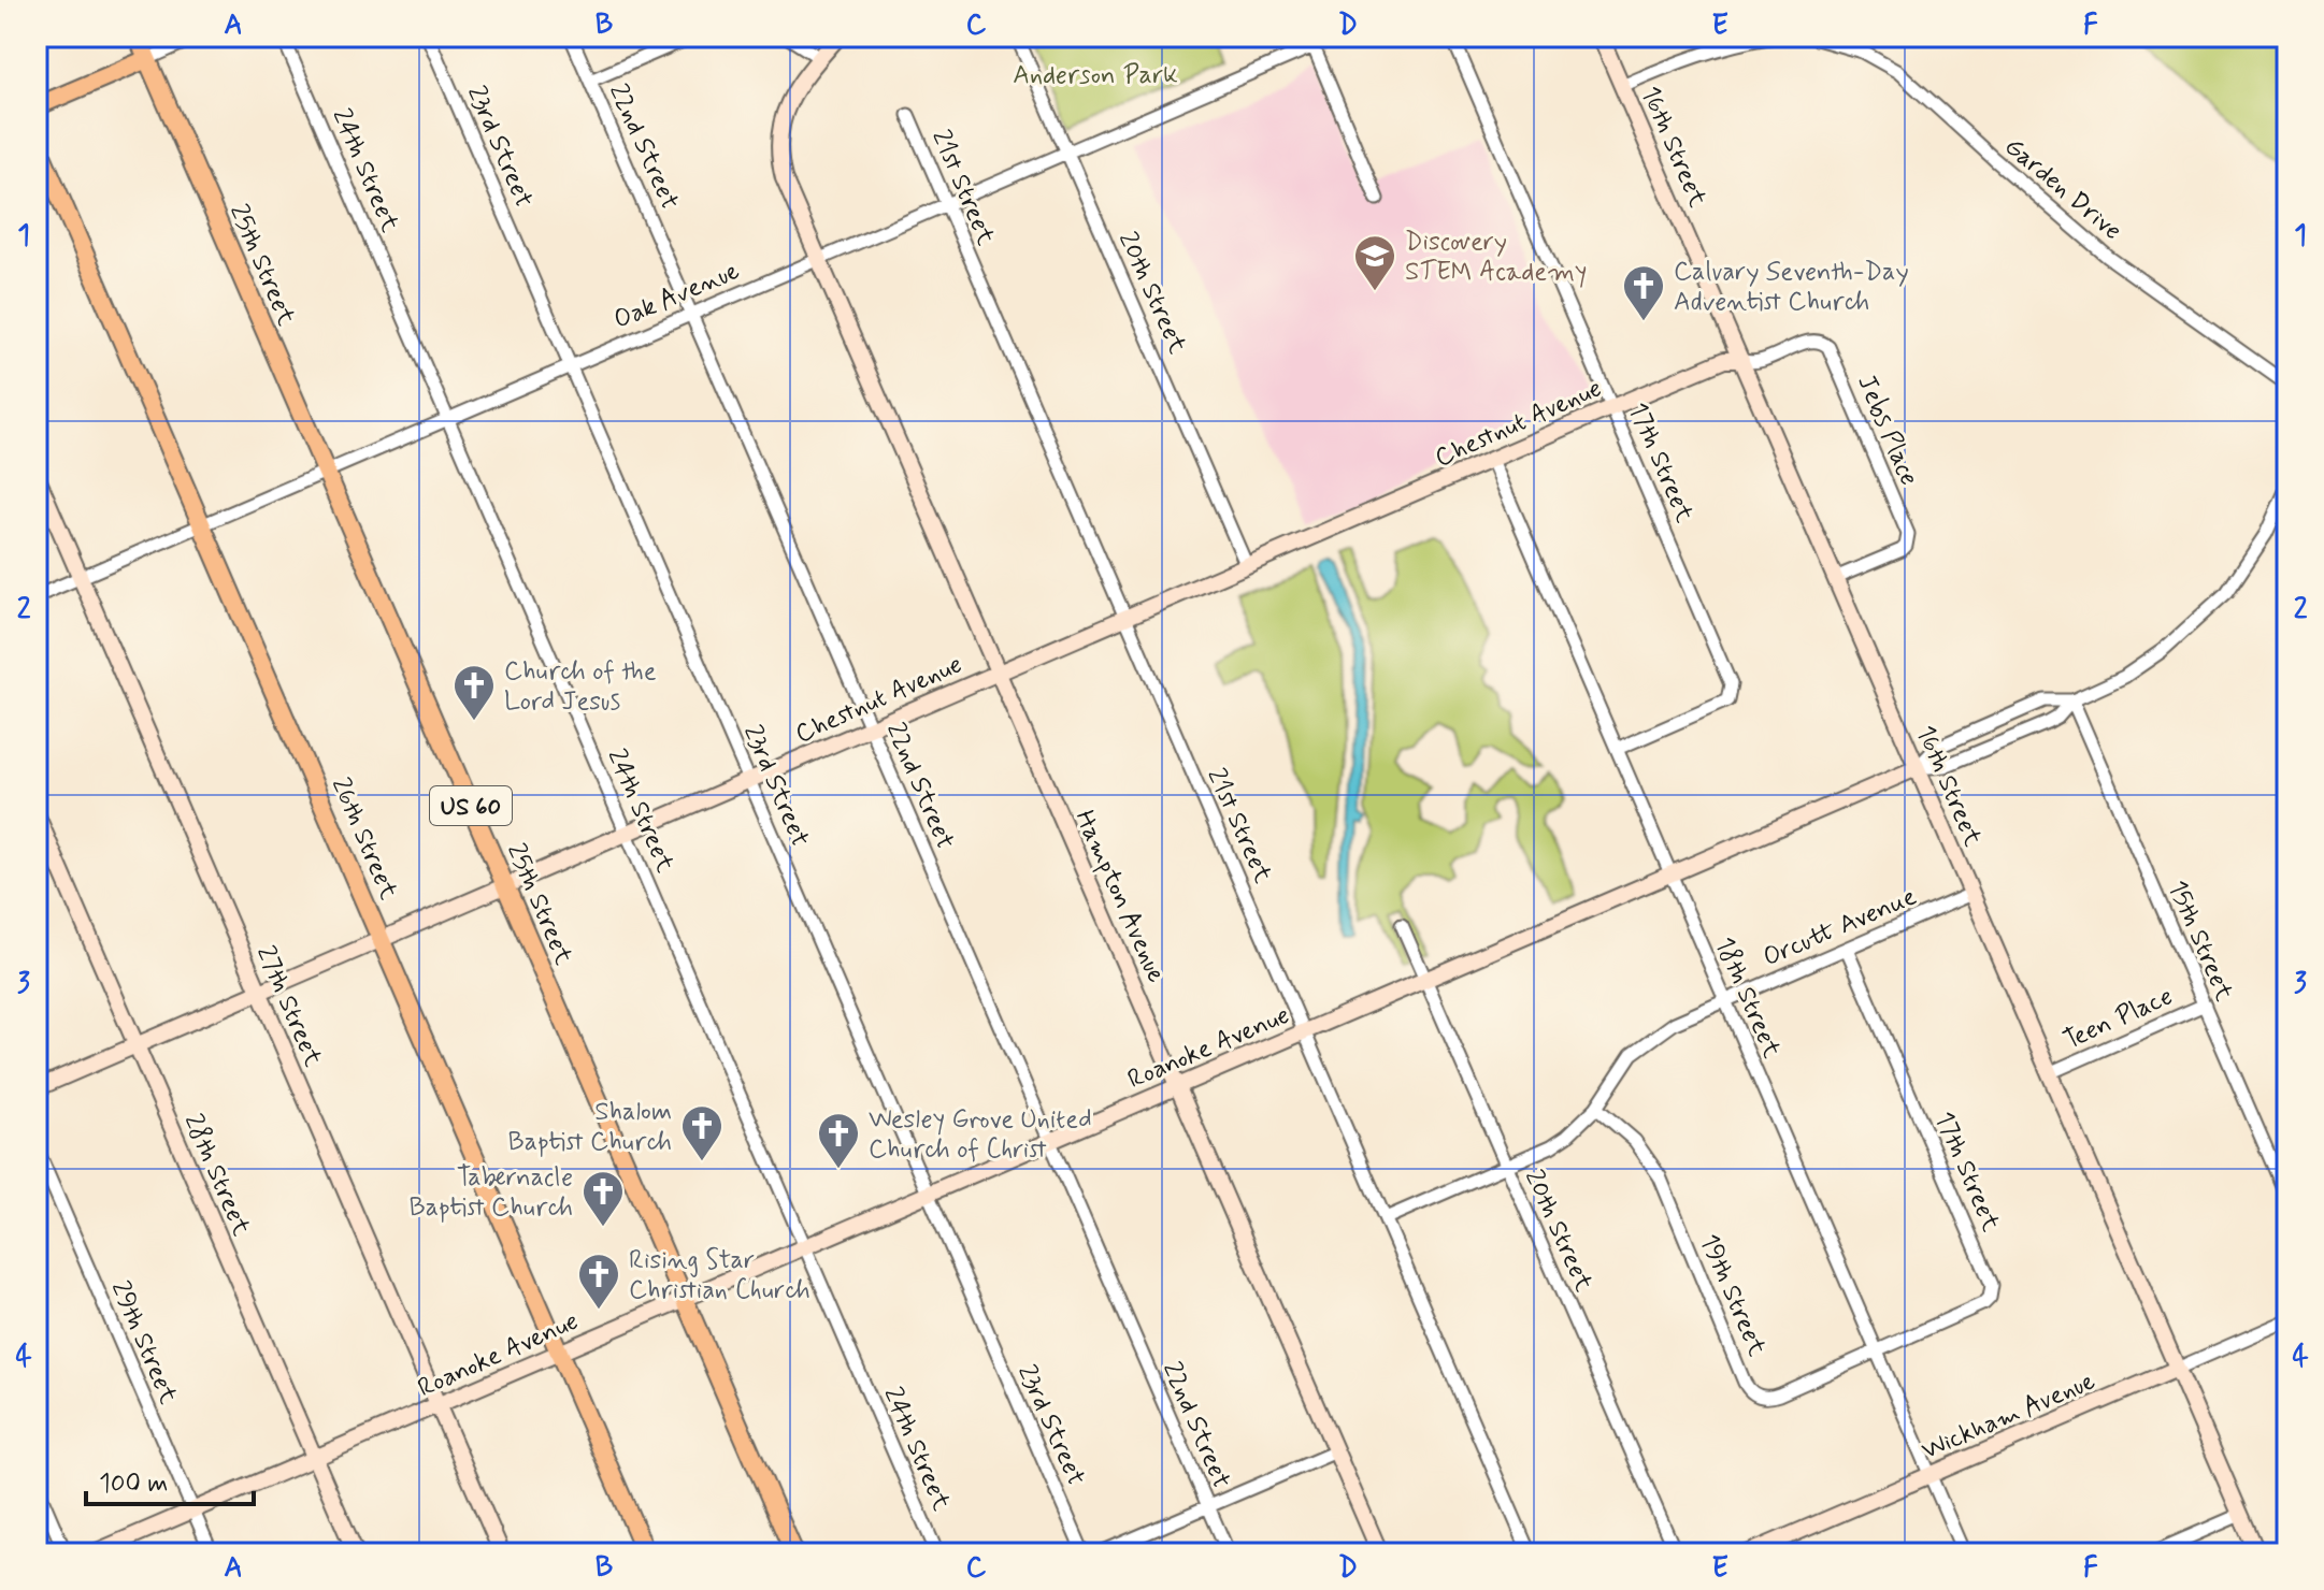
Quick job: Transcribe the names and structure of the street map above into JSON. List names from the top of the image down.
{
  "streets": {
    "main road": ["25th Street", "US 60", "26th Street"],
    "street": [
      "23rd Street",
      "22nd Street",
      "16th Street",
      "24th Street",
      "21st Street",
      "Garden Drive",
      "20th Street",
      "Oak Avenue",
      "Chestnut Avenue",
      "Jebs Place",
      "17th Street",
      "Hampton Avenue",
      "Orcutt Avenue",
      "15th Street",
      "18th Street",
      "27th Street",
      "Teen Place",
      "Roanoke Avenue",
      "28th Street",
      "19th Street",
      "29th Street",
      "Wickham Avenue"
    ]
  },
  "crossings": [
    ["23rd Street", "Oak Avenue"],
    ["23rd Street", "Chestnut Avenue"],
    ["23rd Street", "Roanoke Avenue"],
    ["22nd Street", "Oak Avenue"],
    ["22nd Street", "Chestnut Avenue"],
    ["22nd Street", "Roanoke Avenue"],
    ["16th Street", "Chestnut Avenue"],
    ["16th Street", "Jebs Place"],
    ["16th Street", "Orcutt Avenue"],
    ["16th Street", "Teen Place"],
    ["16th Street", "Roanoke Avenue"],
    ["16th Street", "Wickham Avenue"],
    ["24th Street", "Oak Avenue"],
    ["24th Street", "Chestnut Avenue"],
    ["24th Street", "Roanoke Avenue"],
    ["21st Street", "Oak Avenue"],
    ["21st Street", "Chestnut Avenue"],
    ["21st Street", "Orcutt Avenue"],
    ["21st Street", "Roanoke Avenue"],
    ["25th Street", "Oak Avenue"],
    ["25th Street", "Chestnut Avenue"],
    ["25th Street", "Roanoke Avenue"],
    ["20th Street", "Oak Avenue"],
    ["20th Street", "Chestnut Avenue"],
    ["20th Street", "Orcutt Avenue"],
    ["20th Street", "Roanoke Avenue"],
    ["Oak Avenue", "26th Street"],
    ["Oak Avenue", "Hampton Avenue"],
    ["Oak Avenue", "27th Street"],
    ["Chestnut Avenue", "Jebs Place"],
    ["Chestnut Avenue", "17th Street"],
    ["Chestnut Avenue", "26th Street"],
    ["Chestnut Avenue", "Hampton Avenue"],
    ["Chestnut Avenue", "18th Street"],
    ["Chestnut Avenue", "27th Street"],
    ["Chestnut Avenue", "28th Street"],
    ["17th Street", "Orcutt Avenue"],
    ["17th Street", "18th Street"],
    ["17th Street", "19th Street"],
    ["26th Street", "Roanoke Avenue"],
    ["Hampton Avenue", "Roanoke Avenue"],
    ["Orcutt Avenue", "18th Street"],
    ["Orcutt Avenue", "19th Street"],
    ["15th Street", "Teen Place"],
    ["15th Street", "Roanoke Avenue"],
    ["18th Street", "Roanoke Avenue"],
    ["18th Street", "19th Street"],
    ["18th Street", "Wickham Avenue"],
    ["27th Street", "Roanoke Avenue"],
    ["Roanoke Avenue", "28th Street"],
    ["Roanoke Avenue", "29th Street"]
  ],
  "parks": ["Anderson Park"],
  "places": {
    "school or university": ["Discovery STEM Academy"],
    "church": [
      "Calvary Seventh-Day Adventist Church",
      "Church of the Lord Jesus",
      "Shalom Baptist Church",
      "Wesley Grove United Church of Christ",
      "Tabernacle Baptist Church",
      "Rising Star Christian Church"
    ]
  },
  "scale_bar": "100 m",
  "grid": {
    "columns": [
      "A",
      "B",
      "C",
      "D",
      "E",
      "F"
    ],
    "rows": [
      "1",
      "2",
      "3",
      "4"
    ]
  }
}
